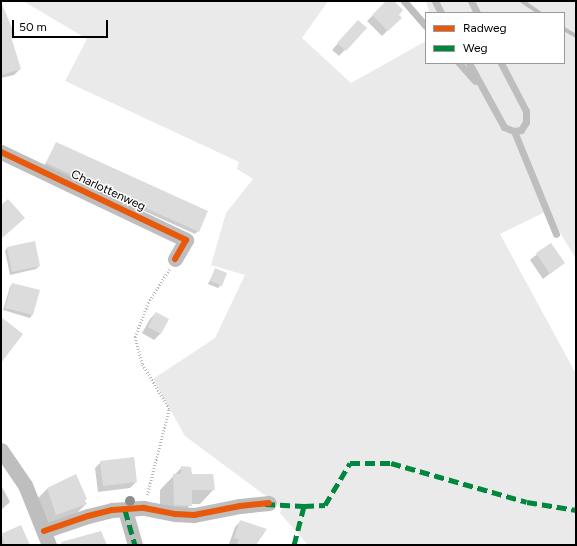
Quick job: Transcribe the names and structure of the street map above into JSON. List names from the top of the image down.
{
  "streets": {
    "street": ["Charlottenweg"]
  },
  "legend": ["Radweg", "Weg"],
  "scale_bar": "50 m"
}
